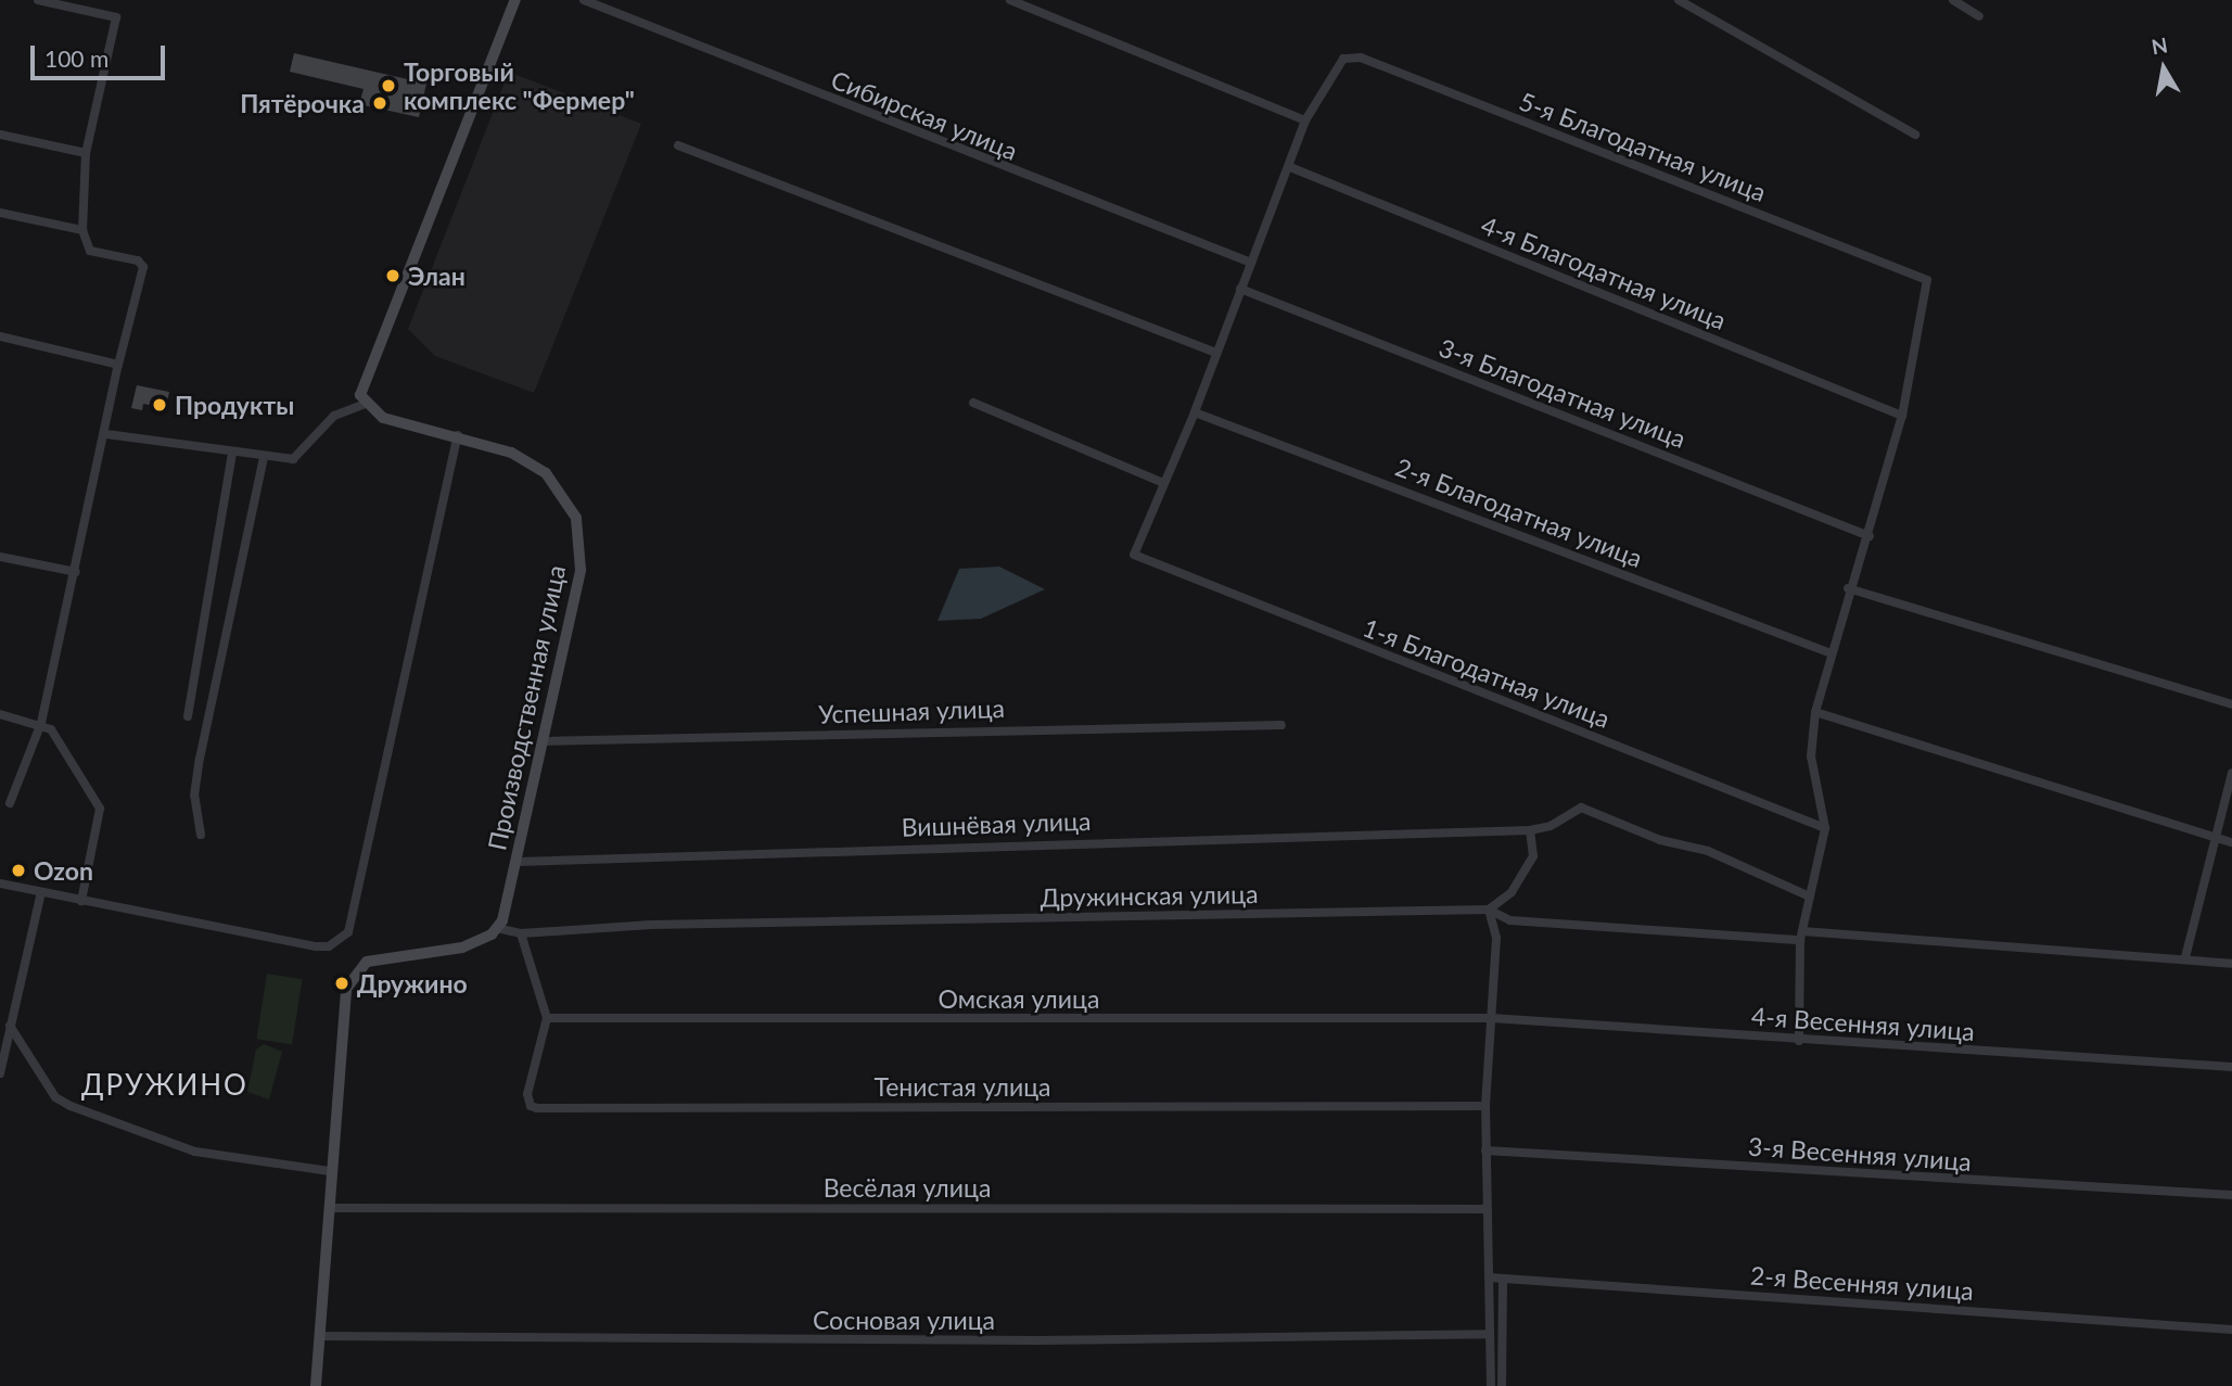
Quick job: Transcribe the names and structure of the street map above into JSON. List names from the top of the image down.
{
  "streets": {
    "street": [
      "Сибирская улица",
      "5-я Благодатная улица",
      "4-я Благодатная улица",
      "3-я Благодатная улица",
      "2-я Благодатная улица",
      "1-я Благодатная улица",
      "Производственная улица",
      "Успешная улица",
      "Вишнёвая улица",
      "Дружинская улица",
      "Омская улица",
      "4-я Весенняя улица",
      "Тенистая улица",
      "3-я Весенняя улица",
      "Весёлая улица",
      "2-я Весенняя улица",
      "Сосновая улица"
    ]
  },
  "crossings": [
    ["5-я Благодатная улица", "4-я Благодатная улица"],
    ["Производственная улица", "Успешная улица"],
    ["Производственная улица", "Вишнёвая улица"],
    ["Производственная улица", "Дружинская улица"],
    ["Омская улица", "4-я Весенняя улица"],
    ["Омская улица", "Тенистая улица"]
  ],
  "districts": ["ДРУЖИНО"],
  "places": [
    "Торговый комплекс \"Фермер\"",
    "Пятёрочка",
    "Элан",
    "Продукты",
    "Ozon",
    "Дружино"
  ],
  "scale_bar": "100 m",
  "north": "top"
}
